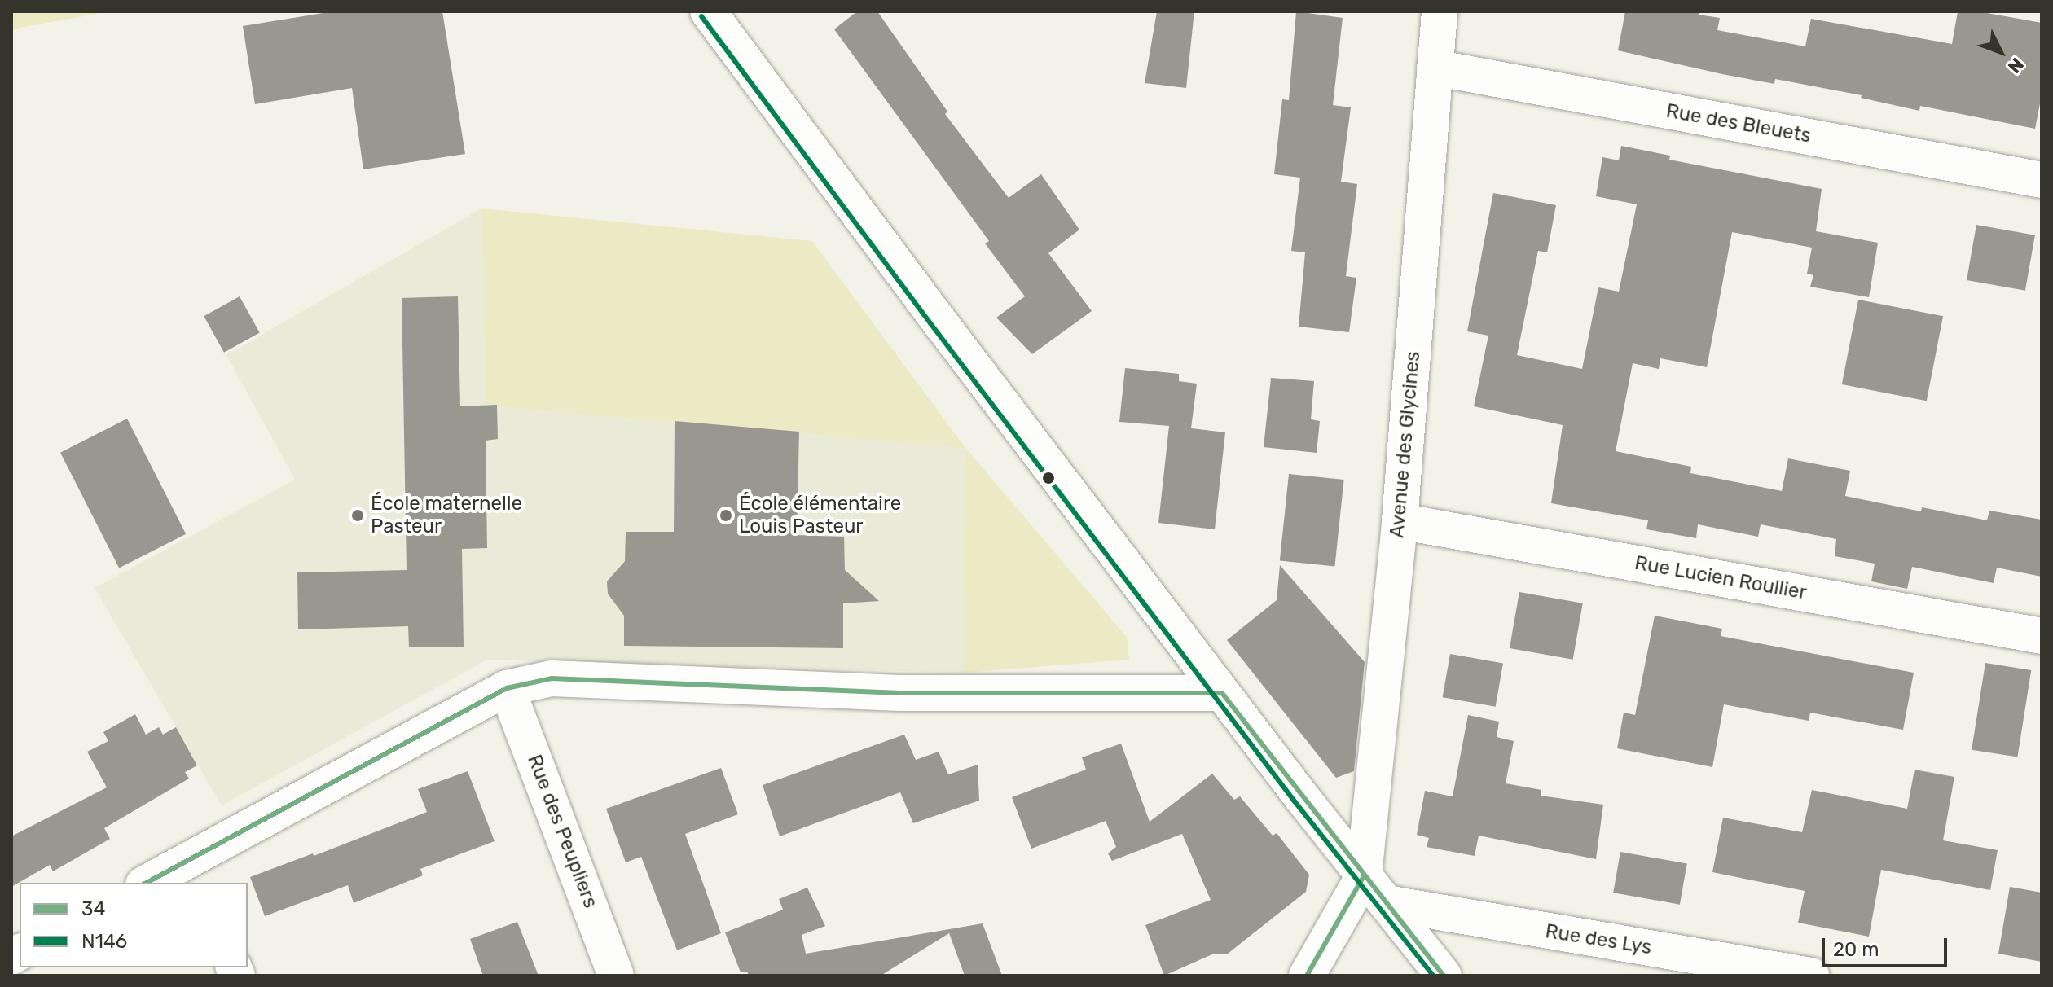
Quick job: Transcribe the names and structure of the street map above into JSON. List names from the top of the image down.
{
  "streets": {
    "street": [
      "Rue des Bleuets",
      "Avenue des Glycines",
      "Rue Lucien Roullier",
      "Rue des Peupliers",
      "Rue des Lys"
    ]
  },
  "crossings": [
    ["Rue des Bleuets", "Avenue des Glycines"],
    ["Avenue des Glycines", "Rue Lucien Roullier"],
    ["Avenue des Glycines", "Rue des Lys"]
  ],
  "places": ["École maternelle Pasteur", "École élémentaire Louis Pasteur"],
  "lines": ["transit line N146", "transit line 34"],
  "legend": ["34", "N146"],
  "scale_bar": "20 m",
  "north": "bottom right"
}
